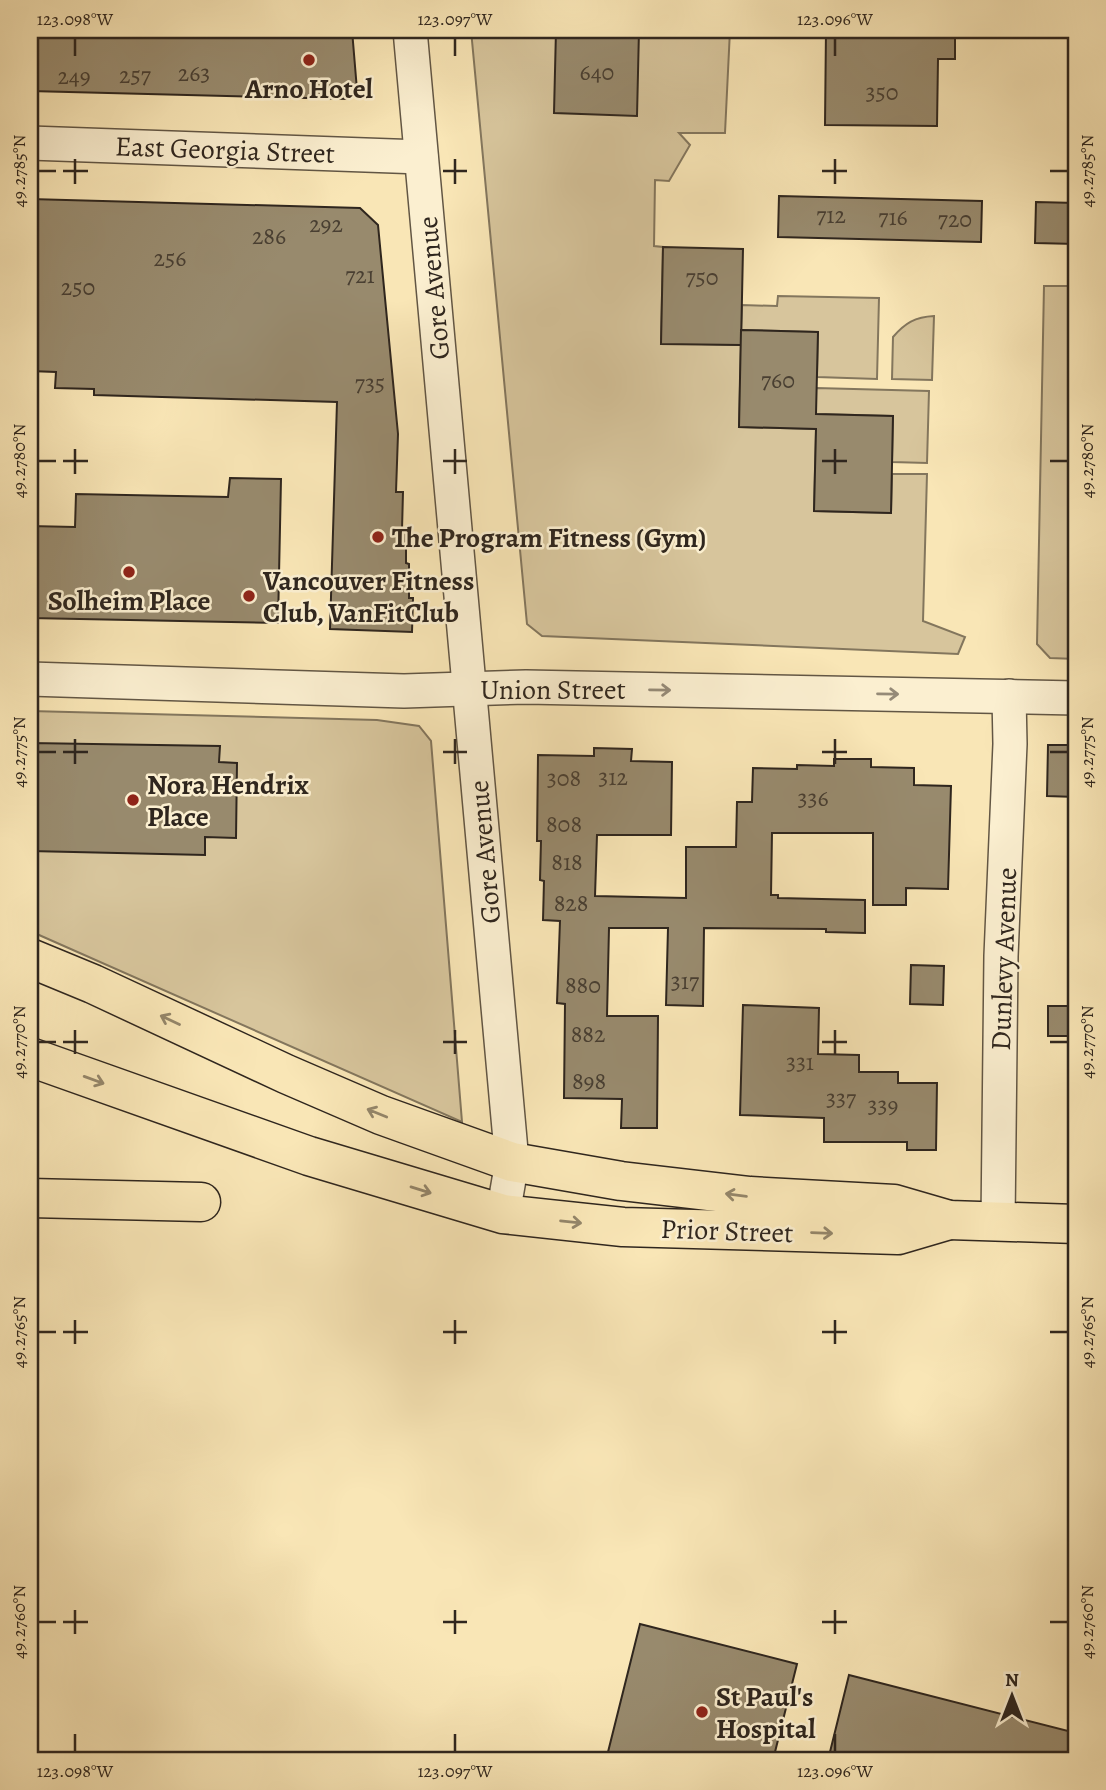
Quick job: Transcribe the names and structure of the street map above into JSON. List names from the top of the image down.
{
  "streets": {
    "main road": ["Prior Street"],
    "street": [
      "East Georgia Street",
      "Gore Avenue",
      "Union Street",
      "Dunlevy Avenue"
    ]
  },
  "crossings": [
    ["East Georgia Street", "Gore Avenue"],
    ["Gore Avenue", "Union Street"],
    ["Gore Avenue", "Prior Street"],
    ["Union Street", "Dunlevy Avenue"],
    ["Dunlevy Avenue", "Prior Street"]
  ],
  "one_way": ["Union Street"],
  "places": [
    "Arno Hotel",
    "The Program Fitness (Gym)",
    "Solheim Place",
    "Vancouver Fitness Club, VanFitClub",
    "Nora Hendrix Place",
    "St Paul's Hospital"
  ],
  "house_numbers": [
    "640",
    "263",
    "257",
    "249",
    "350",
    "712",
    "716",
    "720",
    "292",
    "286",
    "256",
    "721",
    "750",
    "250",
    "760",
    "735",
    "312",
    "308",
    "336",
    "808",
    "818",
    "828",
    "317",
    "880",
    "882",
    "331",
    "898",
    "337",
    "339"
  ],
  "north": "top",
  "coordinates": [
    "123.098°W",
    "123.097°W",
    "123.096°W",
    "49.2785°N",
    "49.2780°N",
    "49.2775°N",
    "49.2770°N",
    "49.2765°N",
    "49.2760°N"
  ]
}
